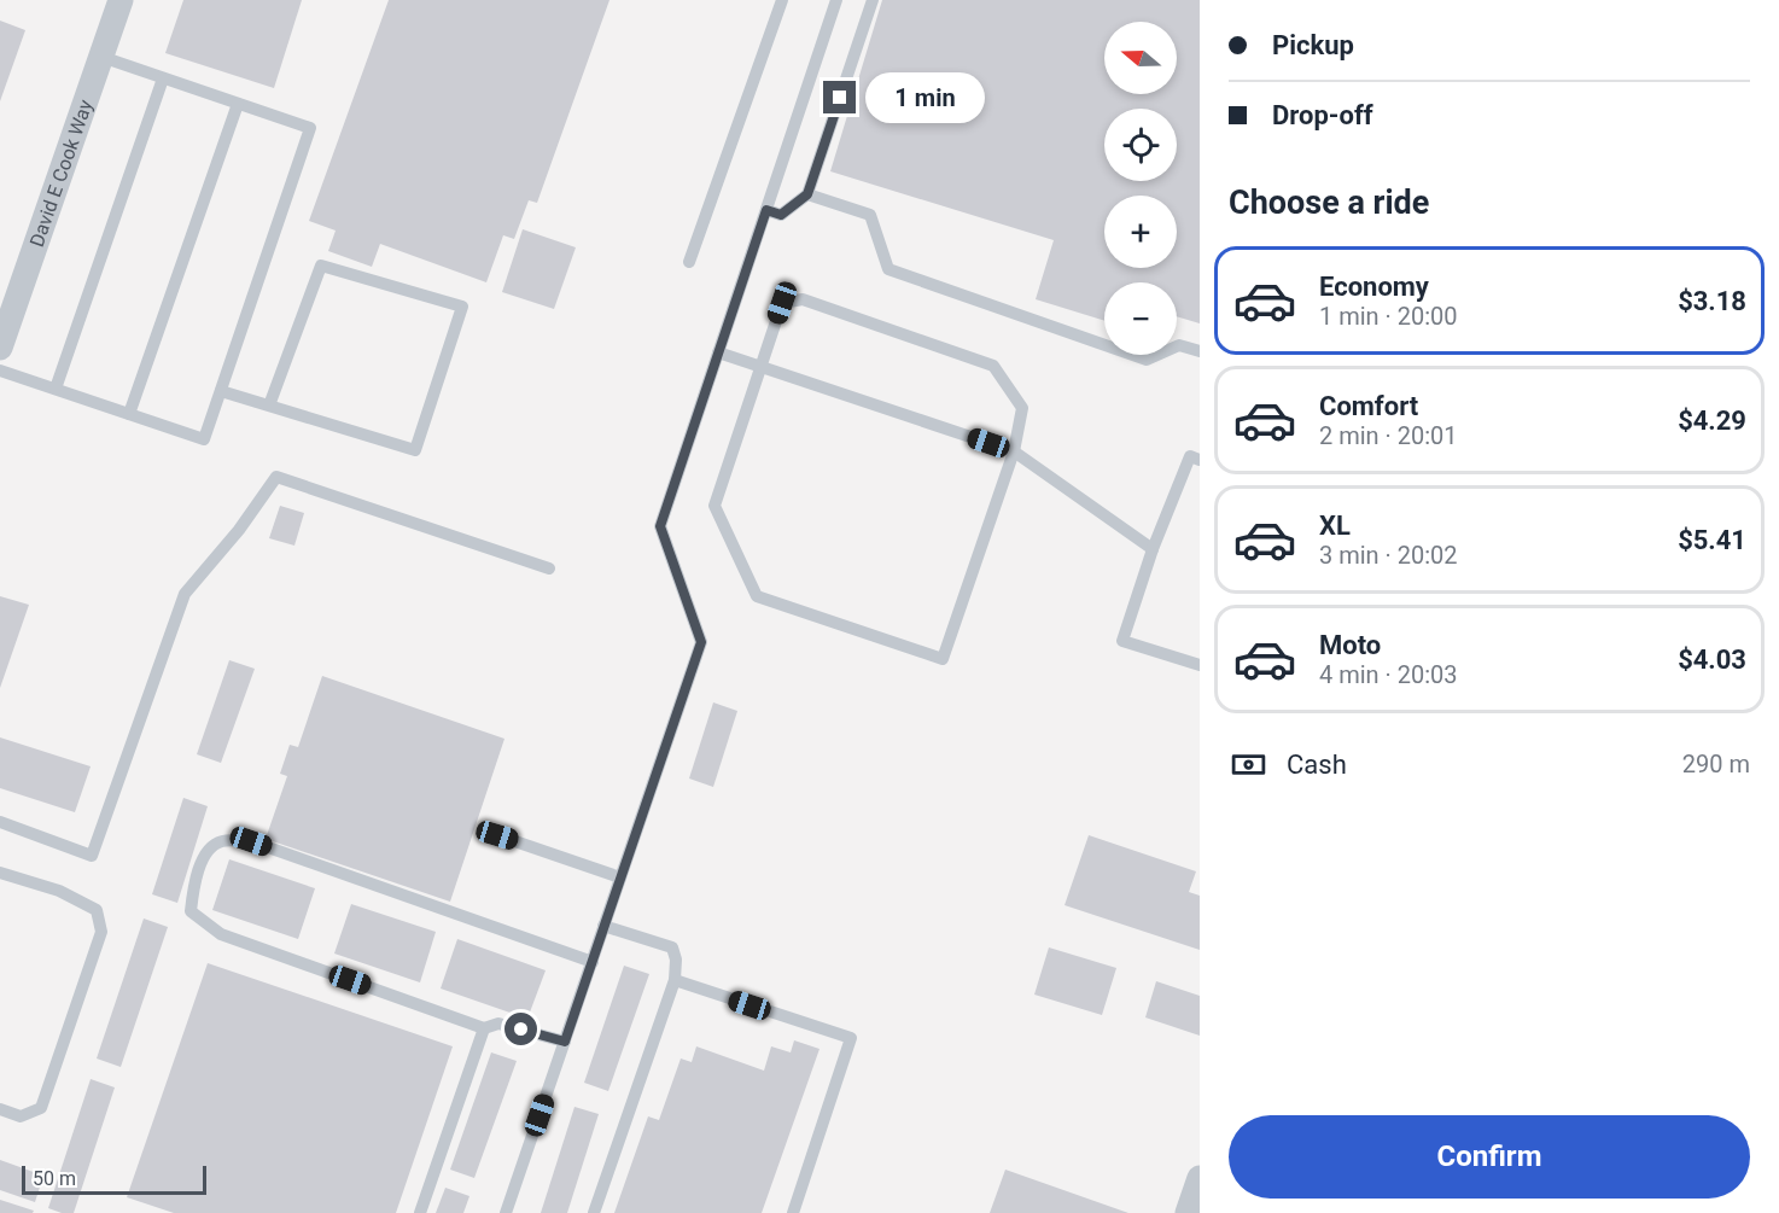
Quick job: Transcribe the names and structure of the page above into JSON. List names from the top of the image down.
{
  "streets": {
    "street": ["David E Cook Way"]
  },
  "scale_bar": "50 m",
  "north": "left",
  "page": {
    "banner": ["Pickup", "Drop-off"],
    "map_buttons": ["+", "−"],
    "bubble": "1 min",
    "heading": "Choose a ride",
    "list": [
      {
        "name": "Economy",
        "note": "1 min · 20:00",
        "value": "$3.18"
      },
      {
        "name": "Comfort",
        "note": "2 min · 20:01",
        "value": "$4.29"
      },
      {
        "name": "XL",
        "note": "3 min · 20:02",
        "value": "$5.41"
      },
      {
        "name": "Moto",
        "note": "4 min · 20:03",
        "value": "$4.03"
      }
    ],
    "pay": ["Cash", "290 m"],
    "buttons": "Confirm",
    "scale": "50 m"
  }
}
